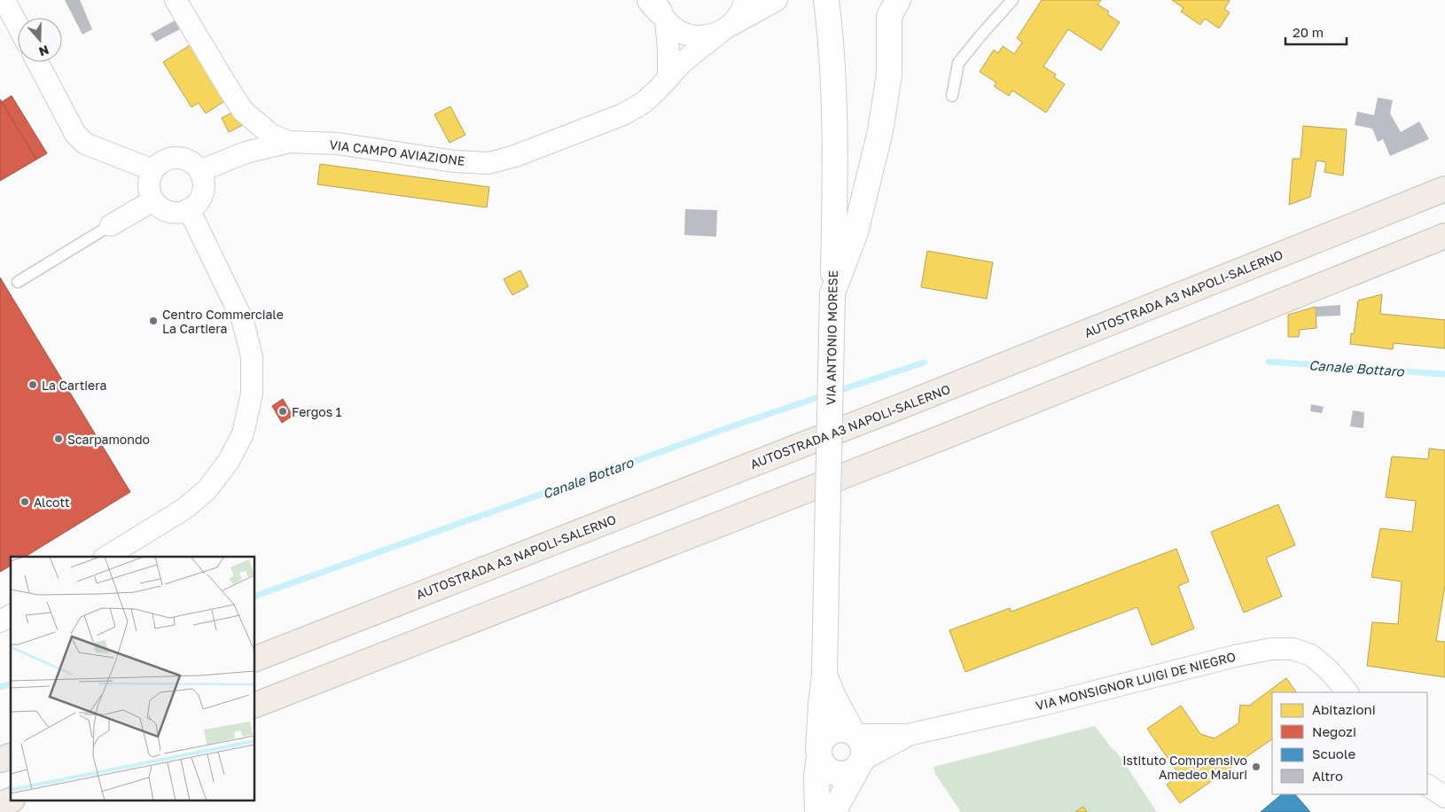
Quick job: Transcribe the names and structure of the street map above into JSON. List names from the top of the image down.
{
  "streets": {
    "highway": ["AUTOSTRADA A3 NAPOLI-SALERNO"],
    "street": ["VIA CAMPO AVIAZIONE", "VIA ANTONIO MORESE", "VIA MONSIGNOR LUIGI DE NIEGRO"]
  },
  "water": ["Canale Bottaro"],
  "places": [
    "Centro Commerciale La Cartiera",
    "La Cartiera",
    "Fergos 1",
    "Scarpamondo",
    "Alcott",
    "Istituto Comprensivo Amedeo Maiuri"
  ],
  "legend": [
    "Abitazioni",
    "Negozi",
    "Scuole",
    "Altro"
  ],
  "scale_bar": "20 m",
  "north": "bottom"
}
